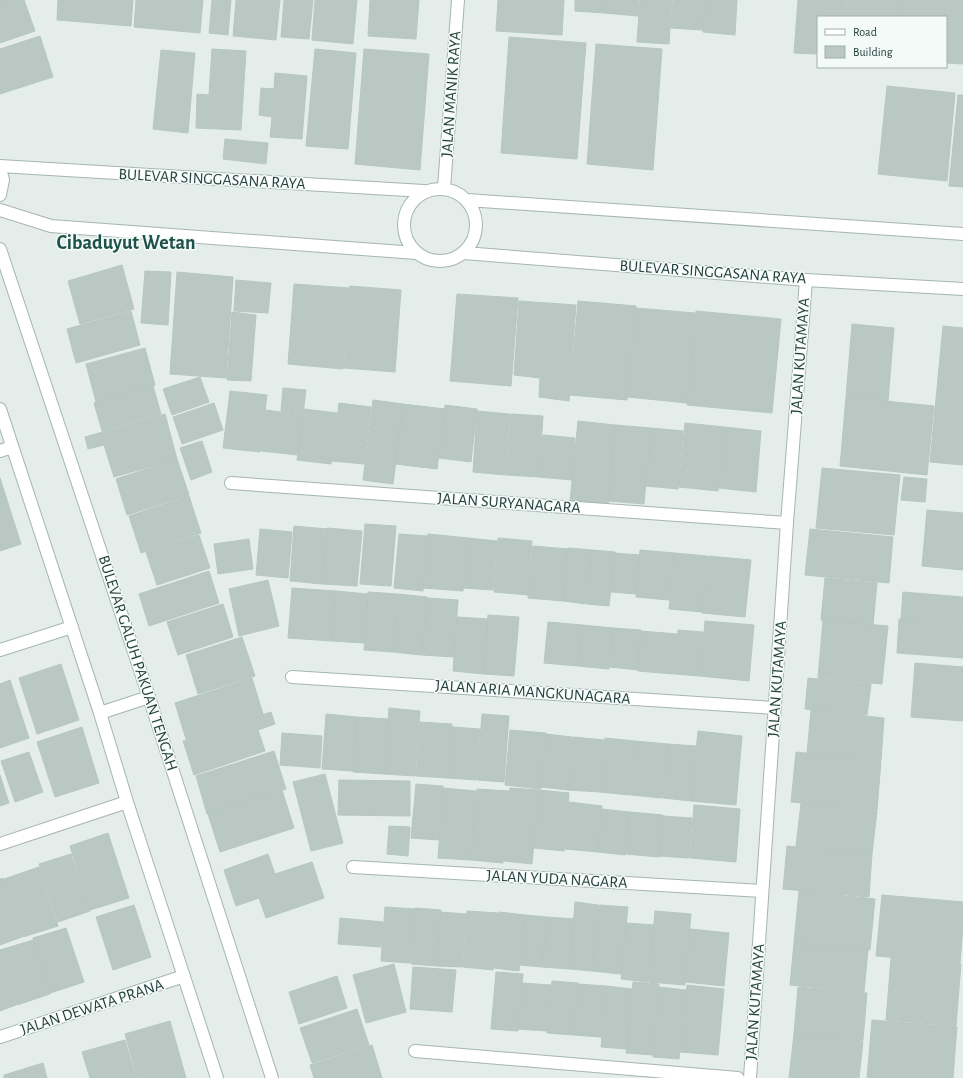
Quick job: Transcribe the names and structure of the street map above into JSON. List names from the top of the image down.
{
  "streets": {
    "street": [
      "JALAN MANIK RAYA",
      "BULEVAR SINGGASANA RAYA",
      "JALAN KUTAMAYA",
      "JALAN SURYANAGARA",
      "BULEVAR GALUH PAKUAN TENGAH",
      "JALAN ARIA MANGKUNAGARA",
      "JALAN YUDA NAGARA",
      "JALAN DEWATA PRANA"
    ]
  },
  "crossings": [
    ["JALAN MANIK RAYA", "BULEVAR SINGGASANA RAYA"],
    ["BULEVAR SINGGASANA RAYA", "JALAN KUTAMAYA"],
    ["JALAN KUTAMAYA", "JALAN SURYANAGARA"],
    ["JALAN KUTAMAYA", "JALAN ARIA MANGKUNAGARA"],
    ["JALAN KUTAMAYA", "JALAN YUDA NAGARA"]
  ],
  "districts": ["Cibaduyut Wetan"],
  "legend": ["Road", "Building"]
}
